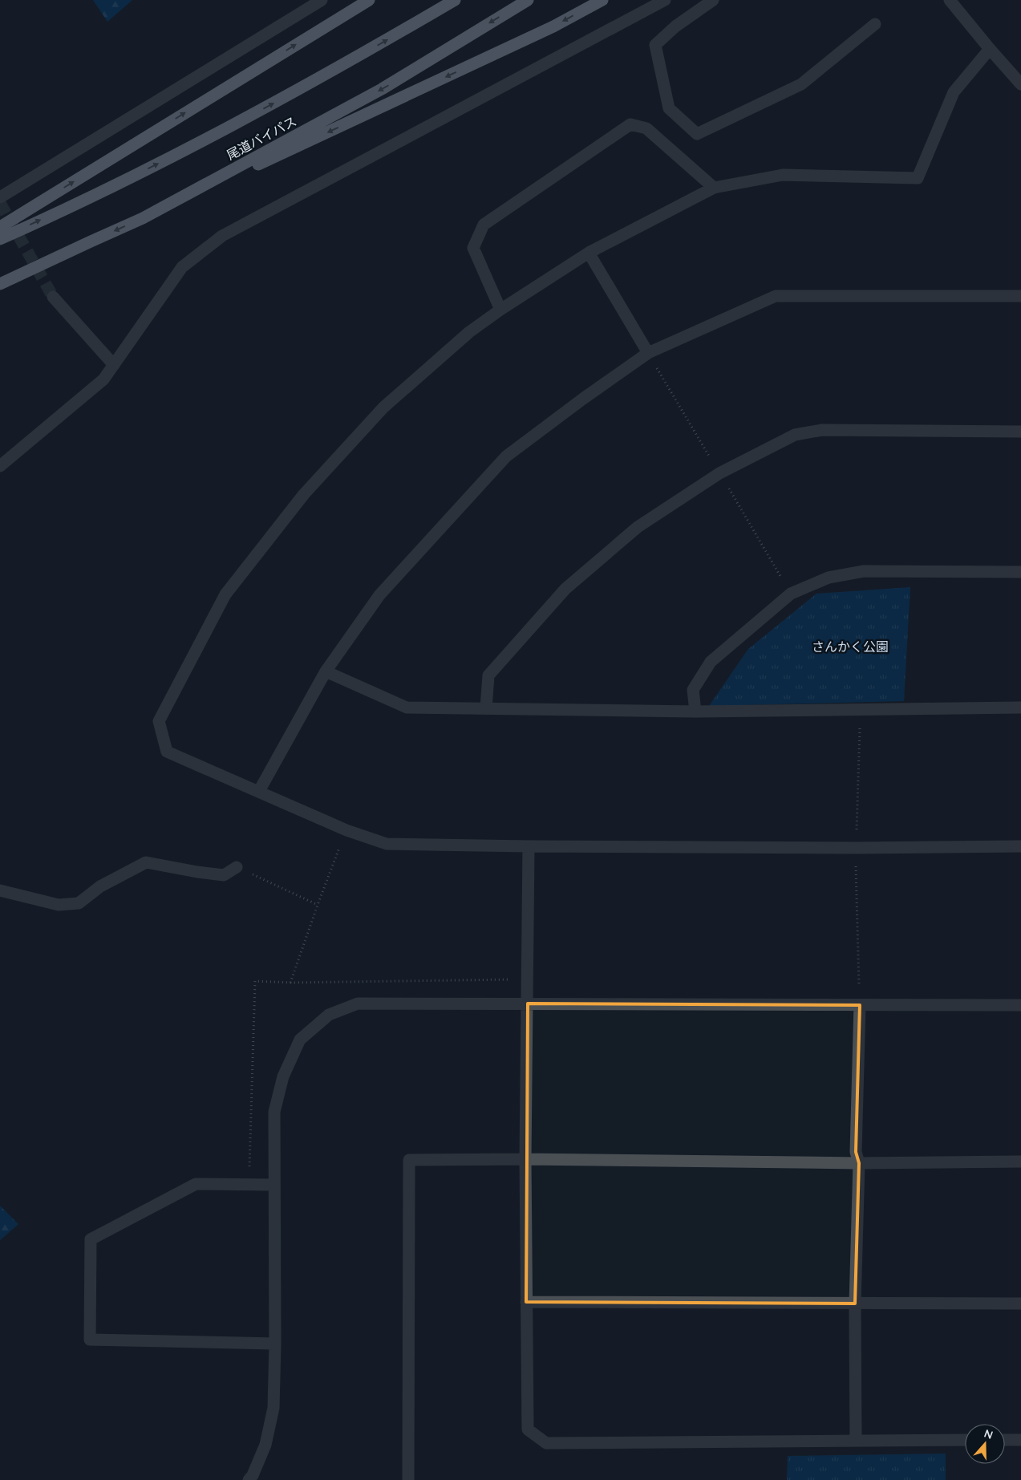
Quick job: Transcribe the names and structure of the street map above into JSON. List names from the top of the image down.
{
  "streets": {
    "highway": ["尾道バイパス"]
  },
  "parks": ["さんかく公園"],
  "north": "top"
}
